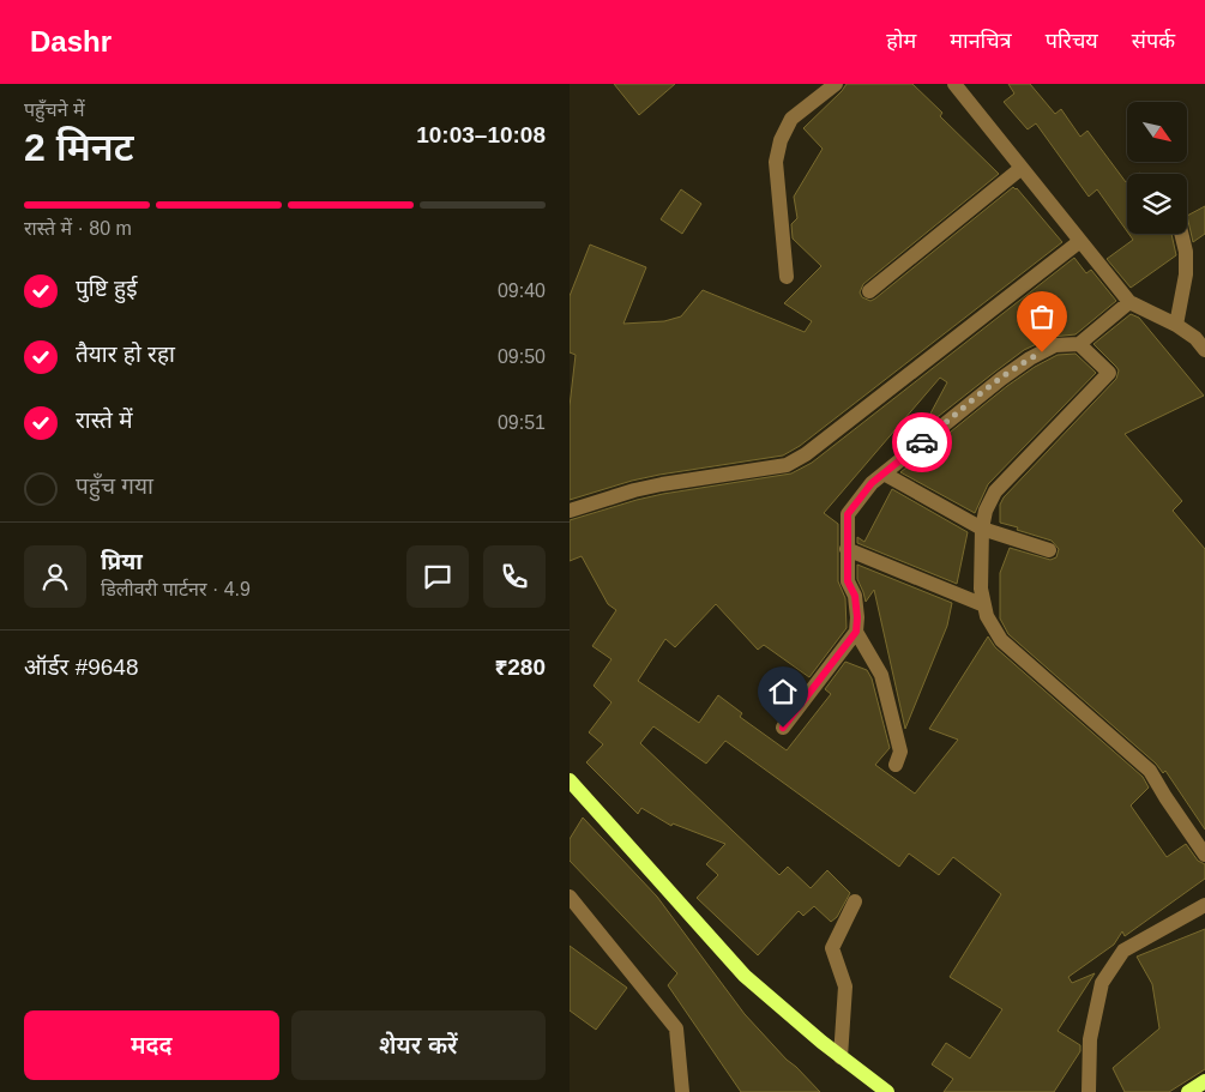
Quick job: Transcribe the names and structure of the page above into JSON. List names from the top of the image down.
{
  "north": "bottom right",
  "page": {
    "header": "Dashr",
    "nav": [
      "होम",
      "मानचित्र",
      "परिचय",
      "संपर्क"
    ],
    "heading": ["2 मिनट", "पहुँचने में", "10:03–10:08"],
    "panel": [
      "प्रिया",
      "डिलीवरी पार्टनर · 4.9",
      "ऑर्डर #9648",
      "₹280"
    ],
    "bar": "रास्ते में · 80 m",
    "list": [
      ["पुष्टि हुई", "09:40"],
      ["तैयार हो रहा", "09:50"],
      ["रास्ते में", "09:51"],
      "पहुँच गया"
    ],
    "buttons": ["मदद", "शेयर करें"]
  }
}
